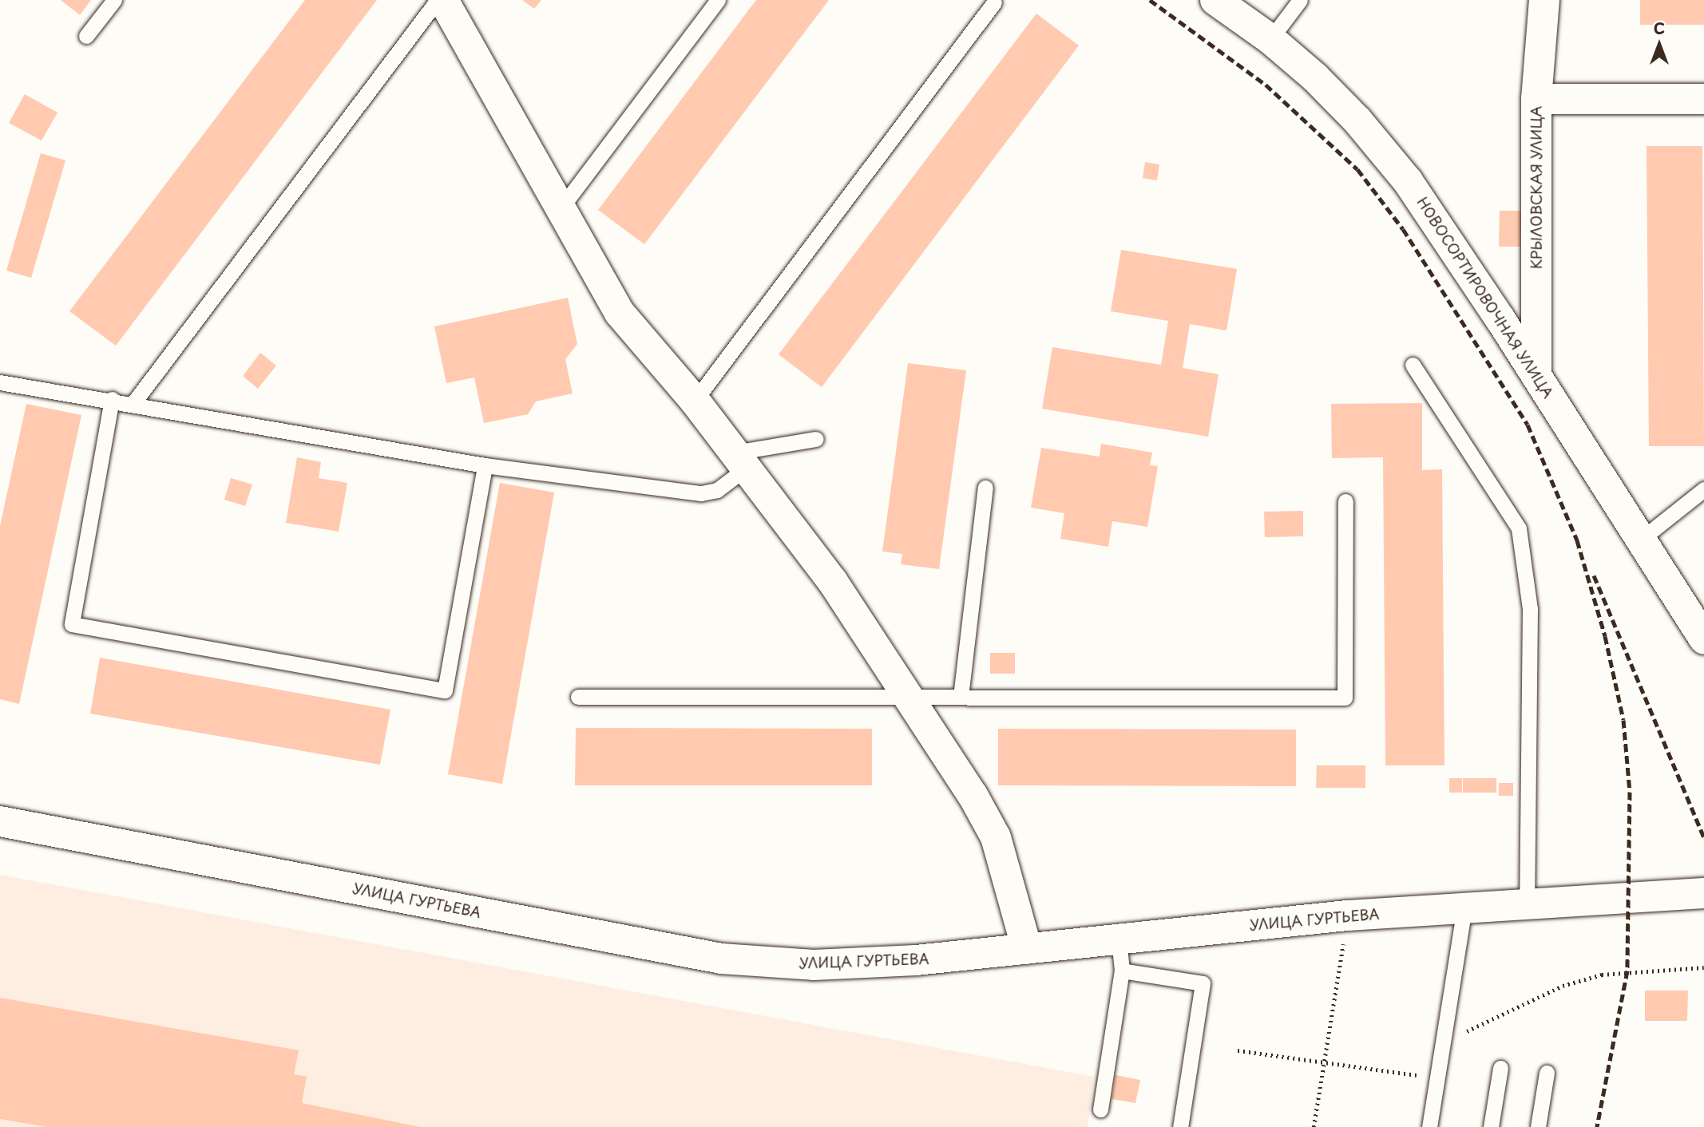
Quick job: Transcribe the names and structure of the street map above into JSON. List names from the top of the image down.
{
  "streets": {
    "street": ["КРЫЛОВСКАЯ УЛИЦА", "НОВОСОРТИРОВОЧНАЯ УЛИЦА", "УЛИЦА ГУРТЬЕВА"]
  },
  "crossings": [
    ["КРЫЛОВСКАЯ УЛИЦА", "НОВОСОРТИРОВОЧНАЯ УЛИЦА"]
  ],
  "north": "top"
}
